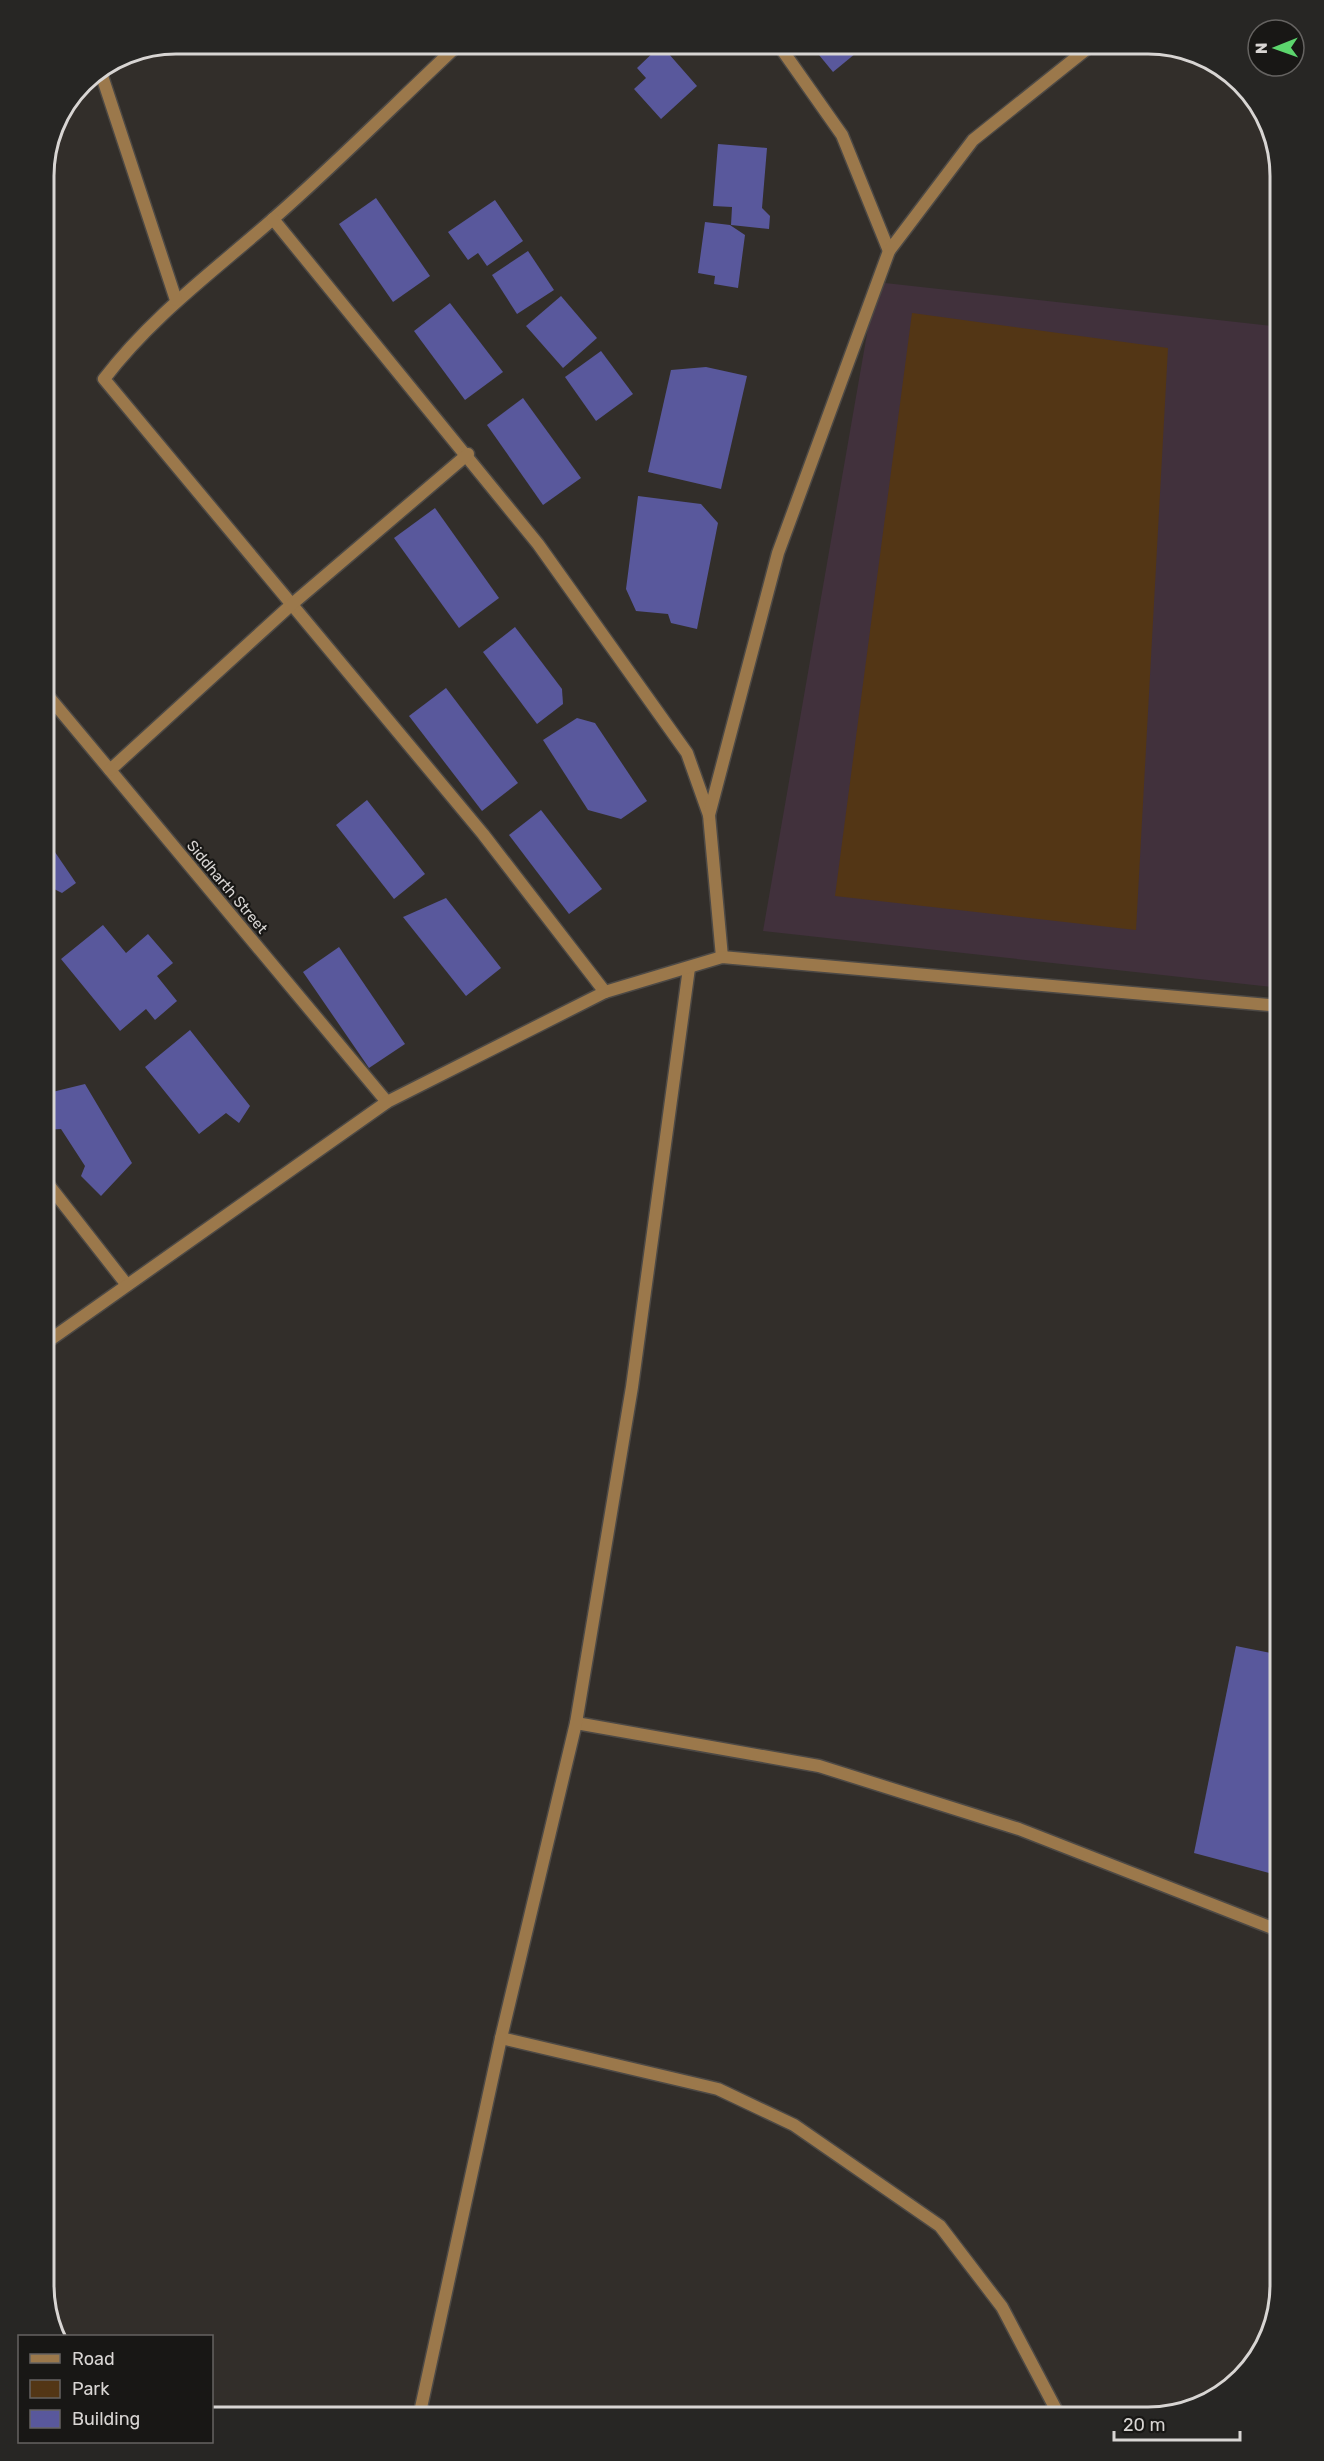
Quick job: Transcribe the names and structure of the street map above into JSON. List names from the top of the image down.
{
  "streets": {
    "street": ["Siddharth Street"]
  },
  "legend": ["Road", "Park", "Building"],
  "scale_bar": "20 m",
  "north": "left"
}
